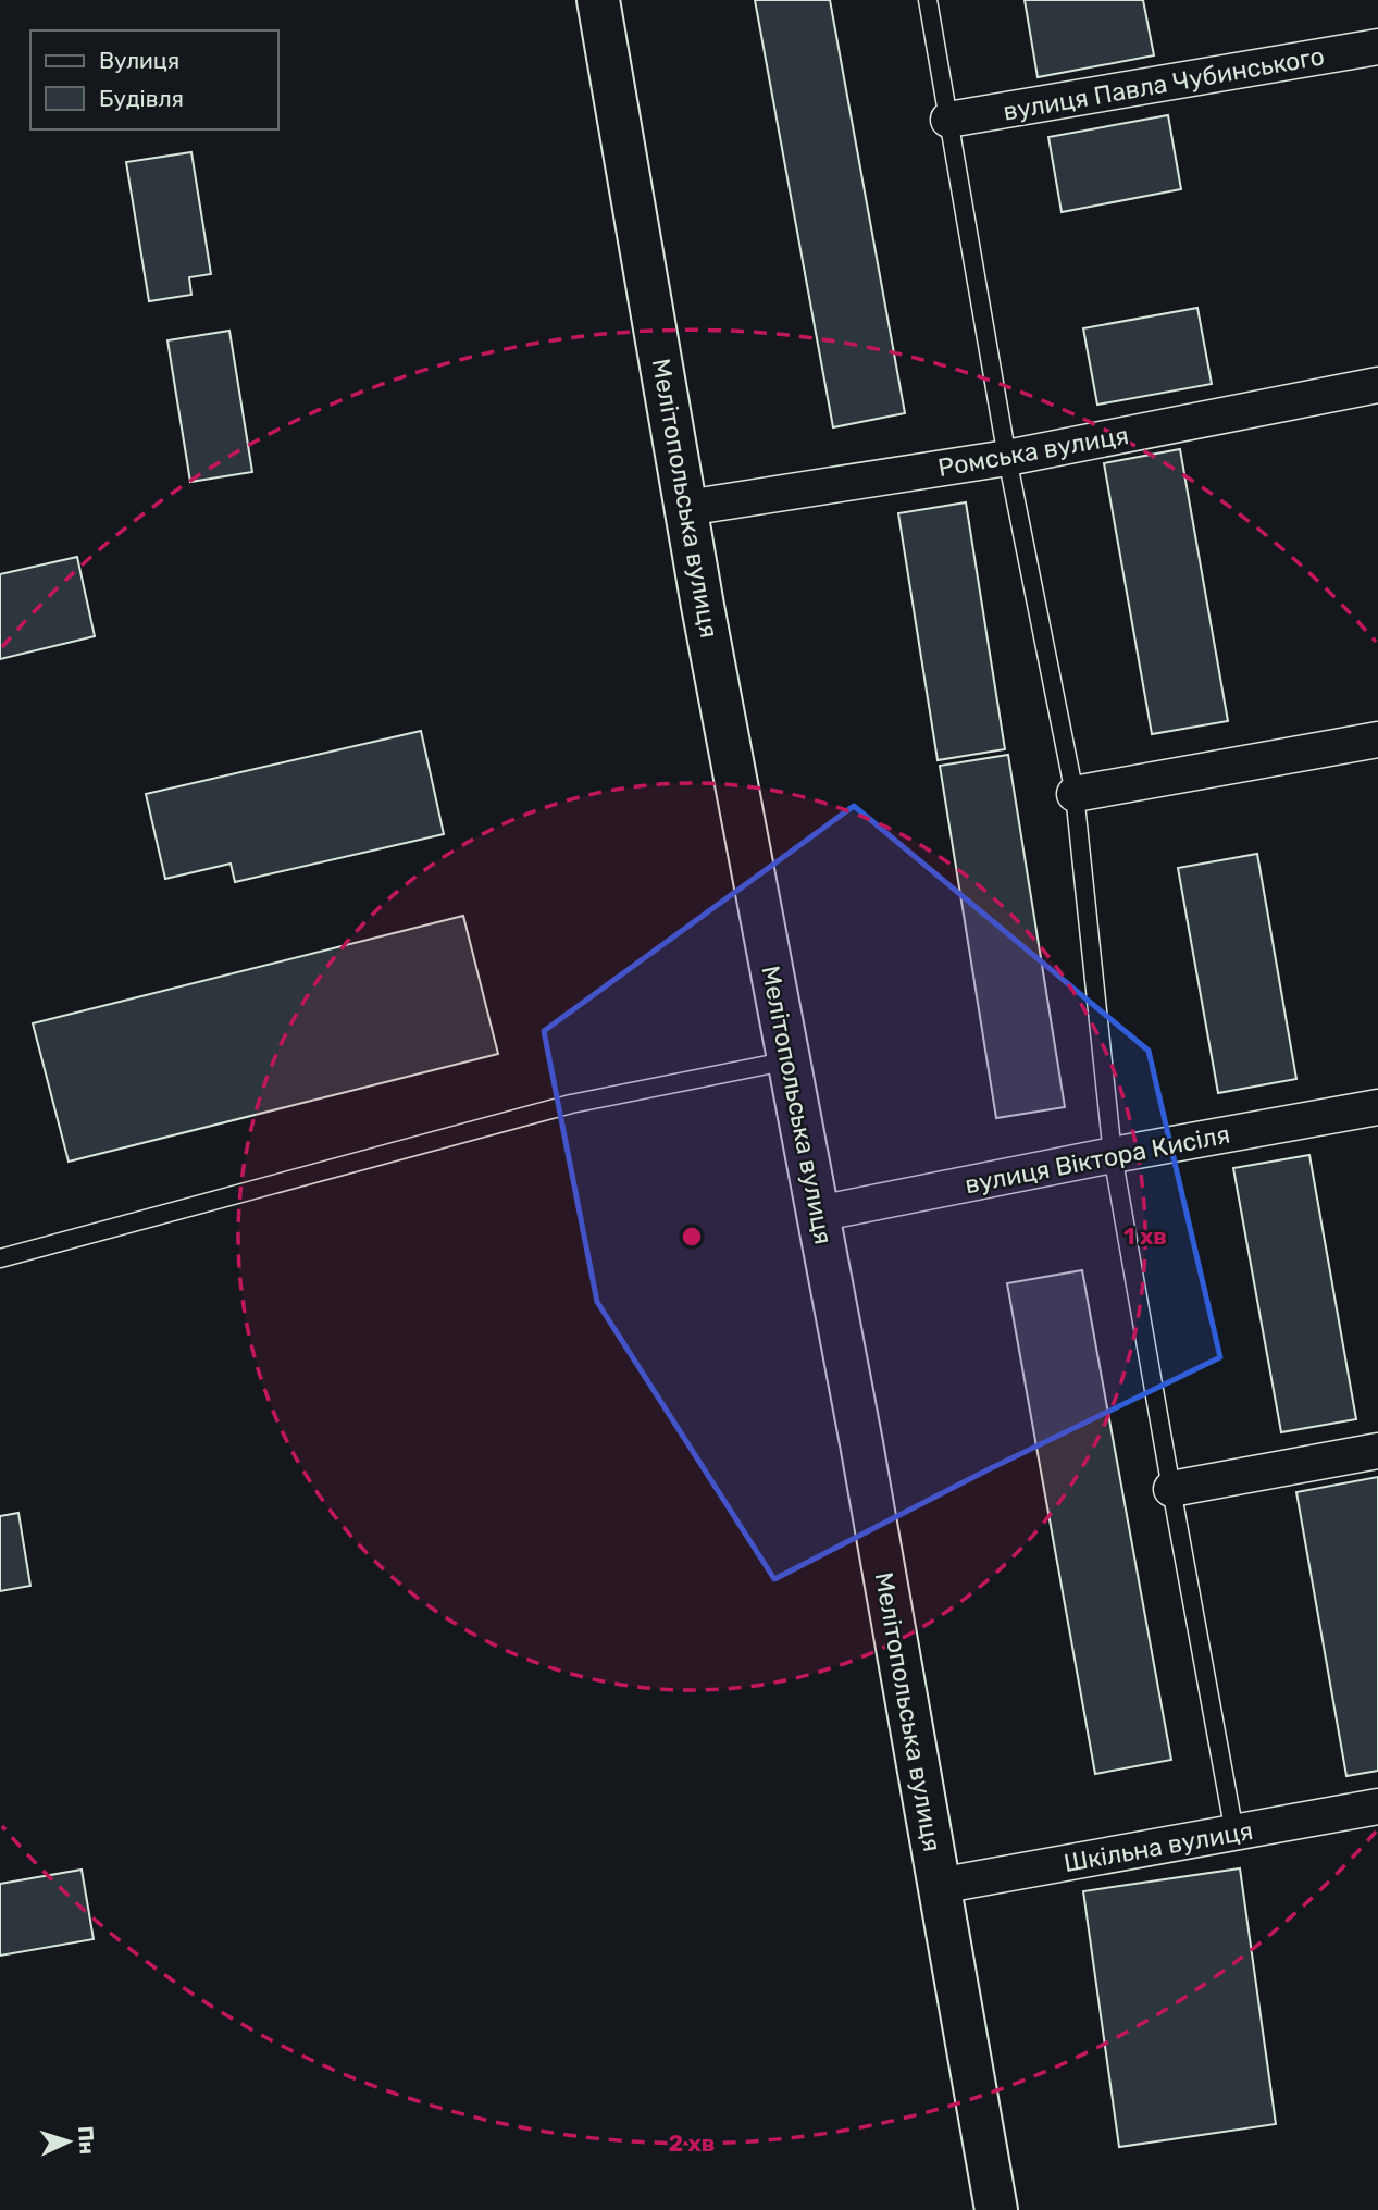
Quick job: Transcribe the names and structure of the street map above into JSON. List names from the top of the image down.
{
  "streets": {
    "main road": ["Мелітопольська вулиця"],
    "street": [
      "вулиця Павла Чубинського",
      "Ромська вулиця",
      "вулиця Віктора Кисіля",
      "Шкільна вулиця"
    ]
  },
  "crossings": [
    ["Ромська вулиця", "Мелітопольська вулиця"],
    ["Мелітопольська вулиця", "вулиця Віктора Кисіля"],
    ["Мелітопольська вулиця", "Шкільна вулиця"]
  ],
  "legend": ["Вулиця", "Будівля"],
  "north": "right",
  "rings": ["1 хв", "2 хв"]
}
